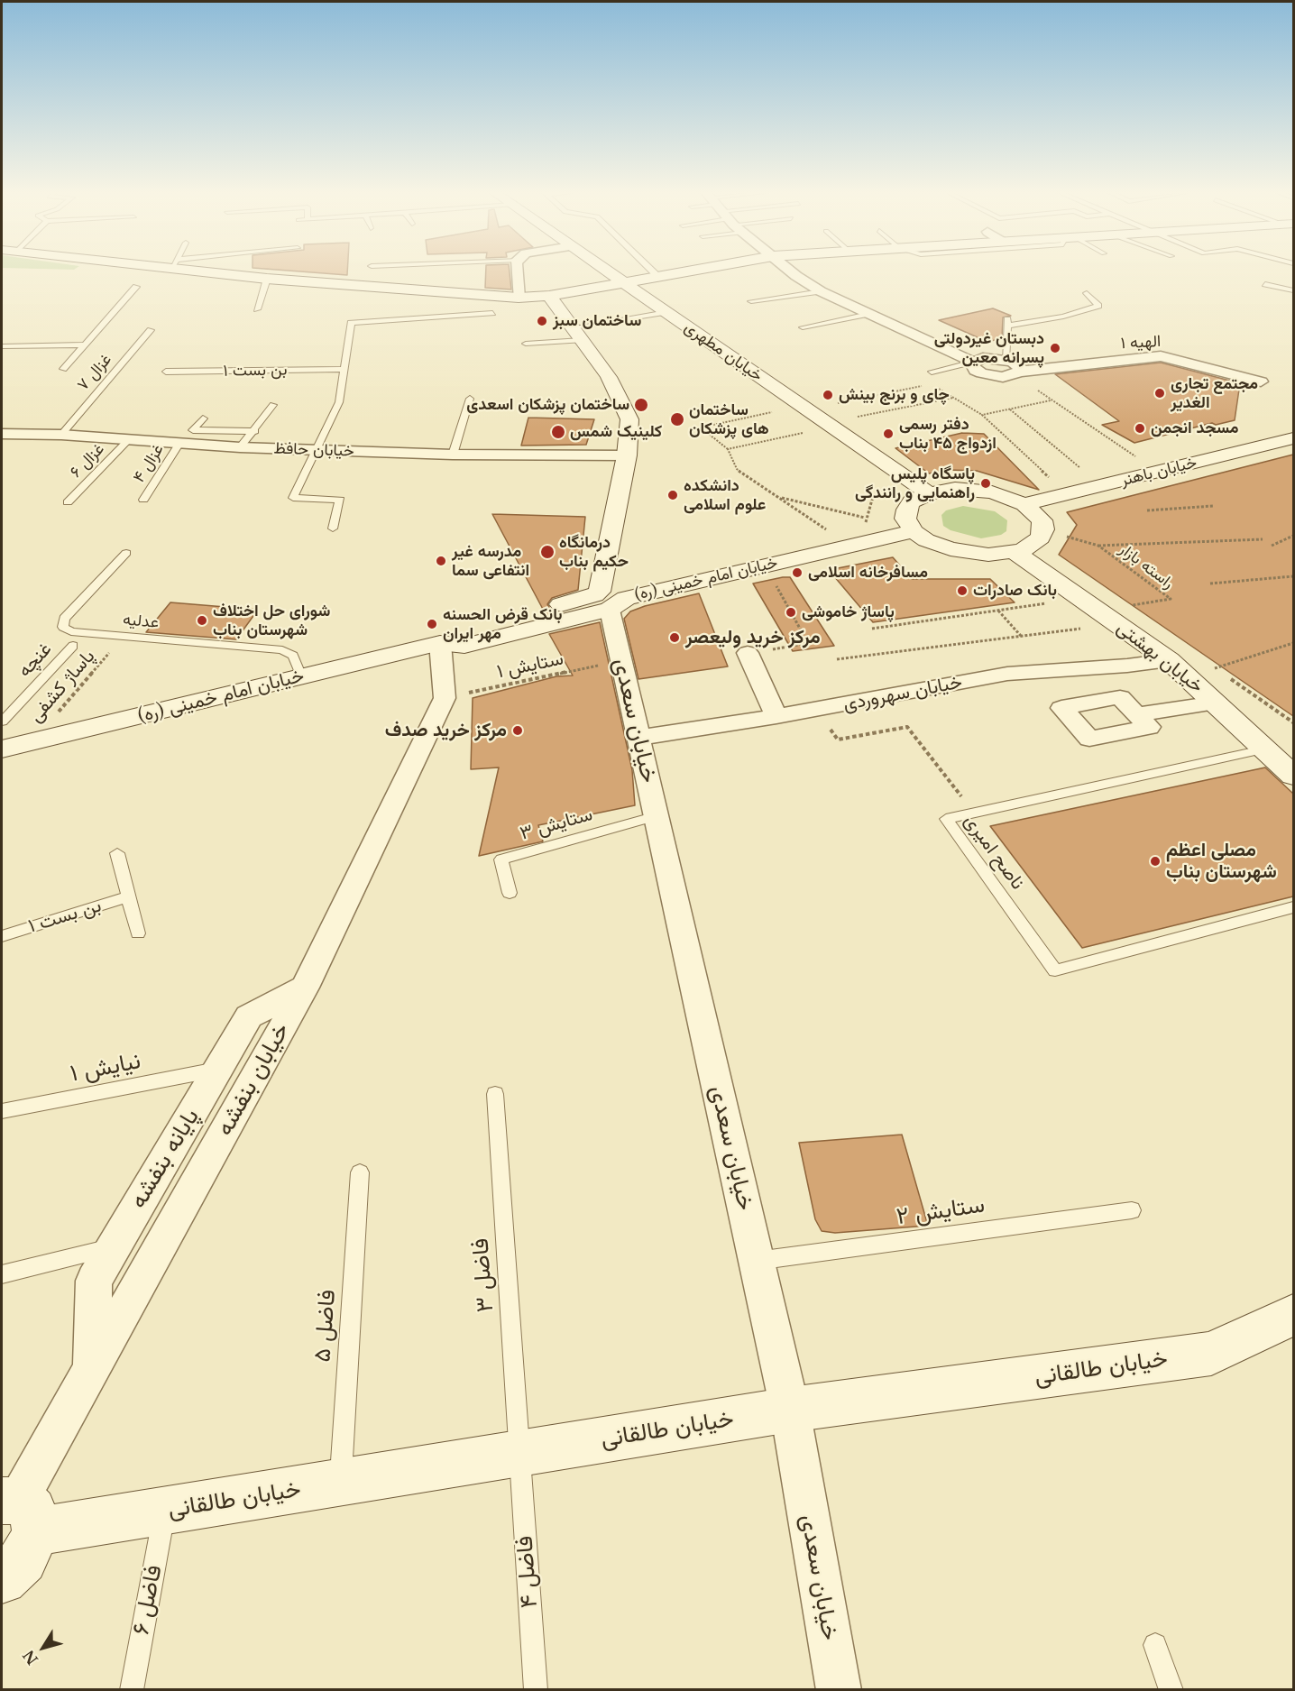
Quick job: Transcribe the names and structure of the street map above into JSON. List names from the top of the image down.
{
  "streets": {
    "main road": [
      "خیابان مطهری",
      "خیابان باهنر",
      "خیابان امام خمینی (ره)",
      "خیابان بهشتی",
      "خیابان طالقانی"
    ],
    "street": [
      "الهیه ۱",
      "خیابان حافظ",
      "خیابان سهروردی",
      "خیابان سعدی",
      "خیابان بنفشه",
      "پایانه بنفشه"
    ],
    "lane": [
      "بن بست ۱",
      "غزال ۷",
      "غزال ۶",
      "غزال ۴",
      "عدلیه",
      "غنچه",
      "ستایش ۳",
      "ناصح امیری",
      "نیایش ۱",
      "ستایش ۲",
      "فاضل ۳",
      "فاضل ۵",
      "فاضل ۴",
      "فاضل ۶"
    ],
    "path": ["راسته بازار", "ستایش ۱", "پاساژ کشفی"]
  },
  "crossings": [
    ["غزال ۷", "خیابان حافظ"],
    ["خیابان حافظ", "غزال ۶"],
    ["خیابان حافظ", "غزال ۴"],
    ["خیابان امام خمینی (ره)", "عدلیه"],
    ["خیابان امام خمینی (ره)", "پاساژ کشفی"],
    ["خیابان امام خمینی (ره)", "خیابان سعدی"],
    ["خیابان بهشتی", "خیابان سهروردی"],
    ["خیابان بهشتی", "ناصح امیری"],
    ["ستایش ۱", "خیابان سعدی"],
    ["ستایش ۱", "خیابان بنفشه"],
    ["خیابان سهروردی", "خیابان سعدی"],
    ["خیابان سعدی", "ستایش ۳"],
    ["خیابان سعدی", "ستایش ۲"],
    ["خیابان سعدی", "خیابان طالقانی"],
    ["نیایش ۱", "پایانه بنفشه"],
    ["خیابان بنفشه", "پایانه بنفشه"],
    ["خیابان بنفشه", "خیابان طالقانی"],
    ["فاضل ۳", "خیابان طالقانی"],
    ["فاضل ۳", "فاضل ۴"],
    ["فاضل ۵", "خیابان طالقانی"],
    ["خیابان طالقانی", "فاضل ۴"],
    ["خیابان طالقانی", "فاضل ۶"]
  ],
  "places": [
    "ساختمان سبز",
    "دبستان غیردولتی پسرانه معین",
    "مجتمع تجاری الغدیر",
    "چای و برنج بینش",
    "ساختمان پزشکان اسعدی",
    "ساختمان های پزشکان",
    "مسجد انجمن",
    "کلینیک شمس",
    "دفتر رسمی ازدواج ۴۵ بناب",
    "پاسگاه پلیس راهنمایی و رانندگی",
    "دانشکده علوم اسلامی",
    "درمانگاه حکیم بناب",
    "مدرسه غیر انتفاعی سما",
    "مسافرخانه اسلامی",
    "بانک صادرات",
    "پاساژ خاموشی",
    "شورای حل اختلاف شهرستان بناب",
    "بانک قرض الحسنه مهر ایران",
    "مرکز خرید ولیعصر",
    "مرکز خرید صدف",
    "مصلی اعظم شهرستان بناب"
  ],
  "north": "bottom left"
}
